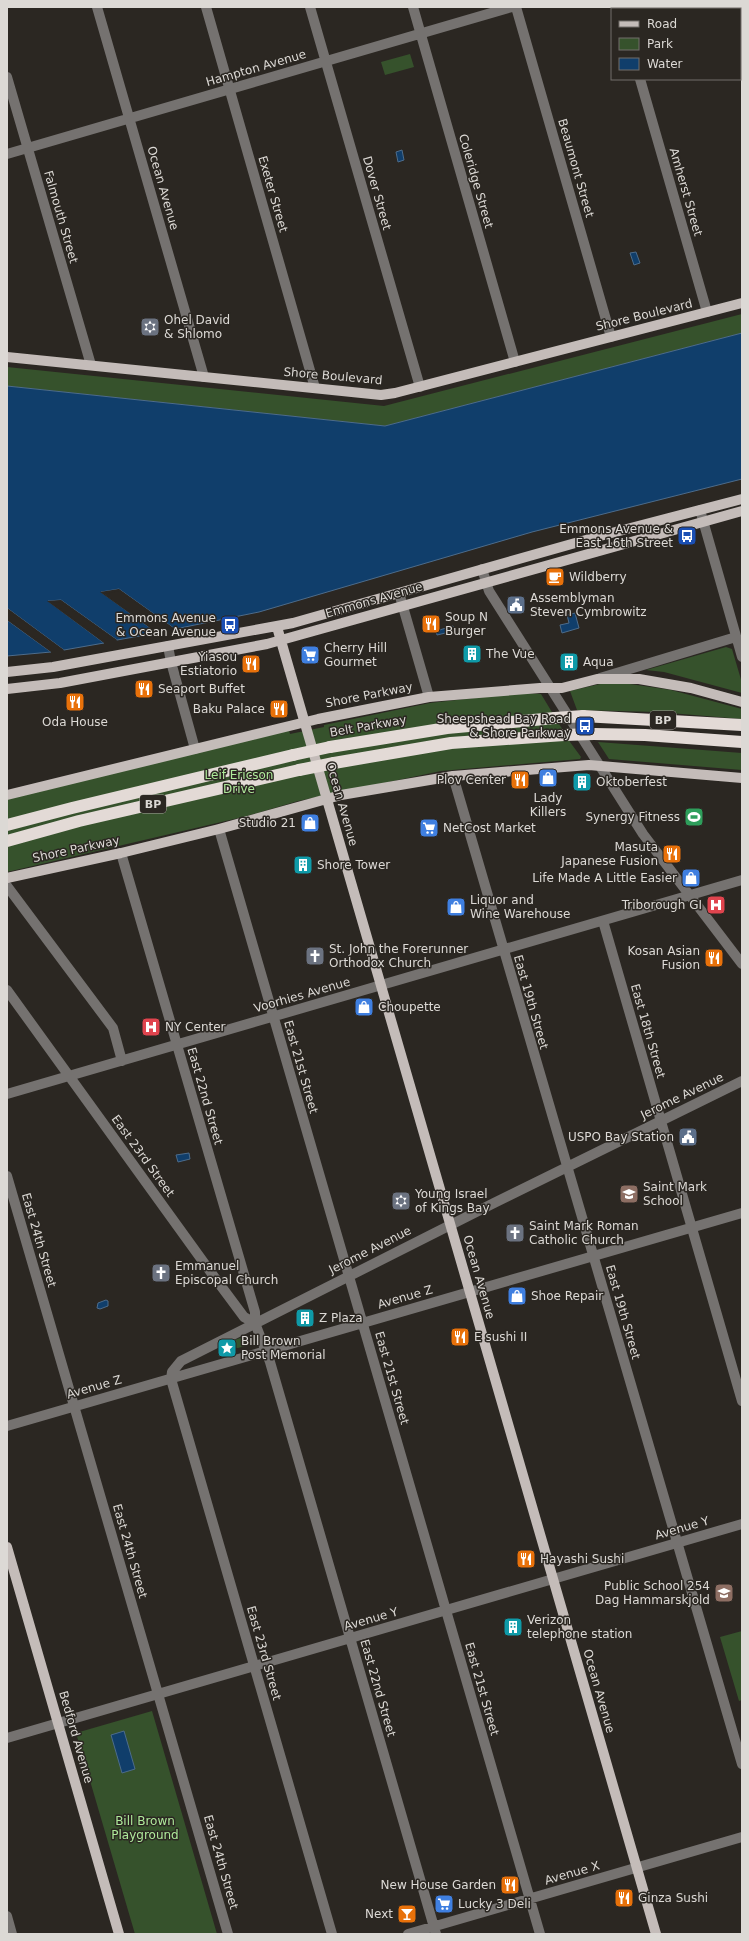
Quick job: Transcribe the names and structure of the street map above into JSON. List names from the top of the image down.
{
  "streets": {
    "highway": ["BP", "Belt Parkway"],
    "main road": [
      "Ocean Avenue",
      "Shore Boulevard",
      "Emmons Avenue",
      "Shore Parkway",
      "Bedford Avenue"
    ],
    "street": [
      "Hampton Avenue",
      "Beaumont Street",
      "Coleridge Street",
      "Amherst Street",
      "Dover Street",
      "Exeter Street",
      "Falmouth Street",
      "Voorhies Avenue",
      "East 19th Street",
      "East 18th Street",
      "East 21st Street",
      "East 22nd Street",
      "Jerome Avenue",
      "East 23rd Street",
      "East 24th Street",
      "Avenue Z",
      "Avenue Y",
      "Avenue X"
    ]
  },
  "crossings": [
    ["Hampton Avenue", "Coleridge Street"],
    ["Hampton Avenue", "Ocean Avenue"],
    ["Hampton Avenue", "Dover Street"],
    ["Hampton Avenue", "Exeter Street"],
    ["Hampton Avenue", "Falmouth Street"],
    ["Beaumont Street", "Shore Boulevard"],
    ["Coleridge Street", "Shore Boulevard"],
    ["Ocean Avenue", "Shore Boulevard"],
    ["Ocean Avenue", "Emmons Avenue"],
    ["Ocean Avenue", "Shore Parkway"],
    ["Ocean Avenue", "Voorhies Avenue"],
    ["Ocean Avenue", "Jerome Avenue"],
    ["Ocean Avenue", "Avenue Z"],
    ["Ocean Avenue", "Avenue Y"],
    ["Ocean Avenue", "Avenue X"],
    ["Amherst Street", "Shore Boulevard"],
    ["Dover Street", "Shore Boulevard"],
    ["Exeter Street", "Shore Boulevard"],
    ["Falmouth Street", "Shore Boulevard"],
    ["Shore Parkway", "East 19th Street"],
    ["Shore Parkway", "East 21st Street"],
    ["Shore Parkway", "East 22nd Street"],
    ["Voorhies Avenue", "East 19th Street"],
    ["Voorhies Avenue", "East 18th Street"],
    ["Voorhies Avenue", "East 21st Street"],
    ["Voorhies Avenue", "East 22nd Street"],
    ["Voorhies Avenue", "East 23rd Street"],
    ["East 19th Street", "Jerome Avenue"],
    ["East 19th Street", "Avenue Z"],
    ["East 19th Street", "Avenue Y"],
    ["East 18th Street", "Jerome Avenue"],
    ["East 18th Street", "Avenue Z"],
    ["East 21st Street", "Jerome Avenue"],
    ["East 21st Street", "Avenue Z"],
    ["East 21st Street", "Avenue Y"],
    ["East 21st Street", "Avenue X"],
    ["East 22nd Street", "Jerome Avenue"],
    ["East 22nd Street", "East 23rd Street"],
    ["East 22nd Street", "Avenue Z"],
    ["East 22nd Street", "Avenue Y"],
    ["East 22nd Street", "Avenue X"],
    ["Jerome Avenue", "East 23rd Street"],
    ["Jerome Avenue", "Avenue Z"],
    ["East 23rd Street", "Avenue Z"],
    ["East 23rd Street", "Avenue Y"],
    ["East 24th Street", "Avenue Z"],
    ["East 24th Street", "Avenue Y"],
    ["Avenue Y", "Bedford Avenue"]
  ],
  "parks": ["Leif Ericson Drive", "Bill Brown Playground"],
  "places": {
    "synagogue": ["Ohel David & Shlomo", "Young Israel of Kings Bay"],
    "bus stop": ["Emmons Avenue & East 16th Street", "Emmons Avenue & Ocean Avenue", "Sheepshead Bay Road & Shore Parkway"],
    "cafe": ["Wildberry"],
    "public building": ["Assemblyman Steven Cymbrowitz", "USPO Bay Station"],
    "restaurant": [
      "Soup N Burger",
      "Yiasou Estiatorio",
      "Seaport Buffet",
      "Oda House",
      "Baku Palace",
      "Plov Center",
      "Masuta Japanese Fusion",
      "Kosan Asian Fusion",
      "E sushi II",
      "Hayashi Sushi",
      "New House Garden",
      "Ginza Sushi"
    ],
    "building": [
      "The Vue",
      "Aqua",
      "Oktoberfest",
      "Shore Tower",
      "Z Plaza",
      "Verizon telephone station"
    ],
    "supermarket": ["Cherry Hill Gourmet", "NetCost Market", "Lucky 3 Deli"],
    "shop": [
      "Lady Killers",
      "Studio 21",
      "Life Made A Little Easier",
      "Liquor and Wine Warehouse",
      "Choupette",
      "Shoe Repair"
    ],
    "sports": ["Synergy Fitness"],
    "hospital": ["Triborough GI", "NY Center"],
    "church": ["St. John the Forerunner Orthodox Church", "Saint Mark Roman Catholic Church", "Emmanuel Episcopal Church"],
    "school or university": ["Saint Mark School", "Public School 254 Dag Hammarskjold"],
    "place": ["Bill Brown Post Memorial"],
    "bar": ["Next"]
  },
  "legend": ["Road", "Park", "Water"]
}
